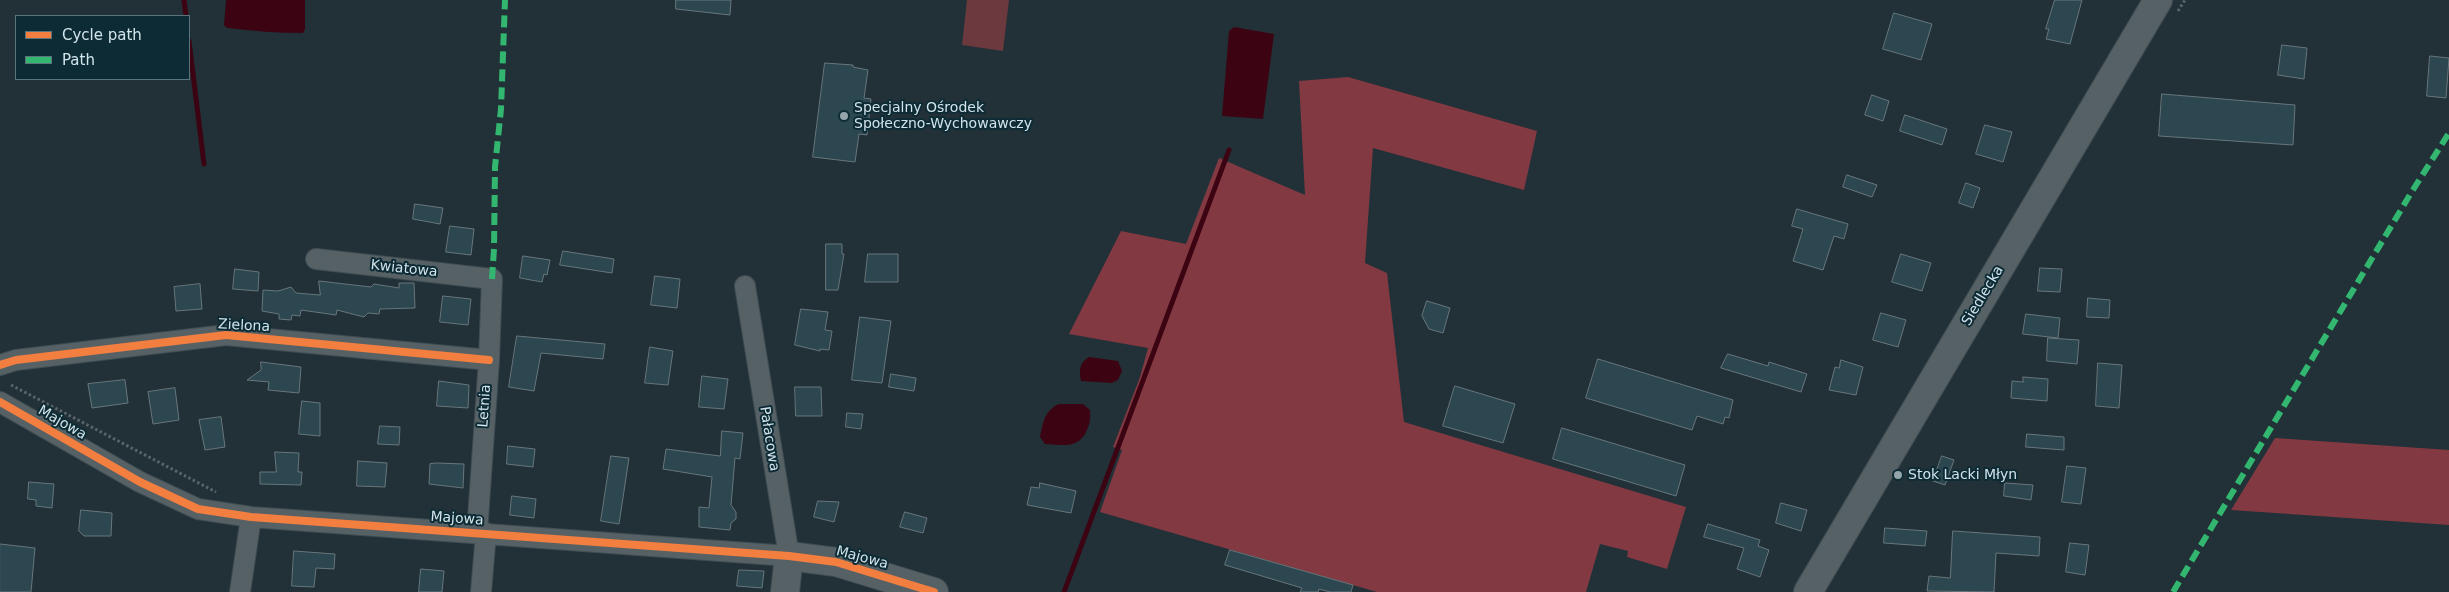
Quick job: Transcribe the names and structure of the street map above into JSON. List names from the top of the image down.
{
  "streets": {
    "main road": ["Siedlecka", "Majowa", "Pałacowa"],
    "street": ["Kwiatowa", "Zielona", "Letnia"]
  },
  "crossings": [
    ["Kwiatowa", "Letnia"],
    ["Zielona", "Letnia"],
    ["Letnia", "Majowa"],
    ["Majowa", "Pałacowa"]
  ],
  "places": ["Specjalny Ośrodek Społeczno-Wychowawczy", "Stok Lacki Młyn"],
  "legend": ["Cycle path", "Path"]
}
